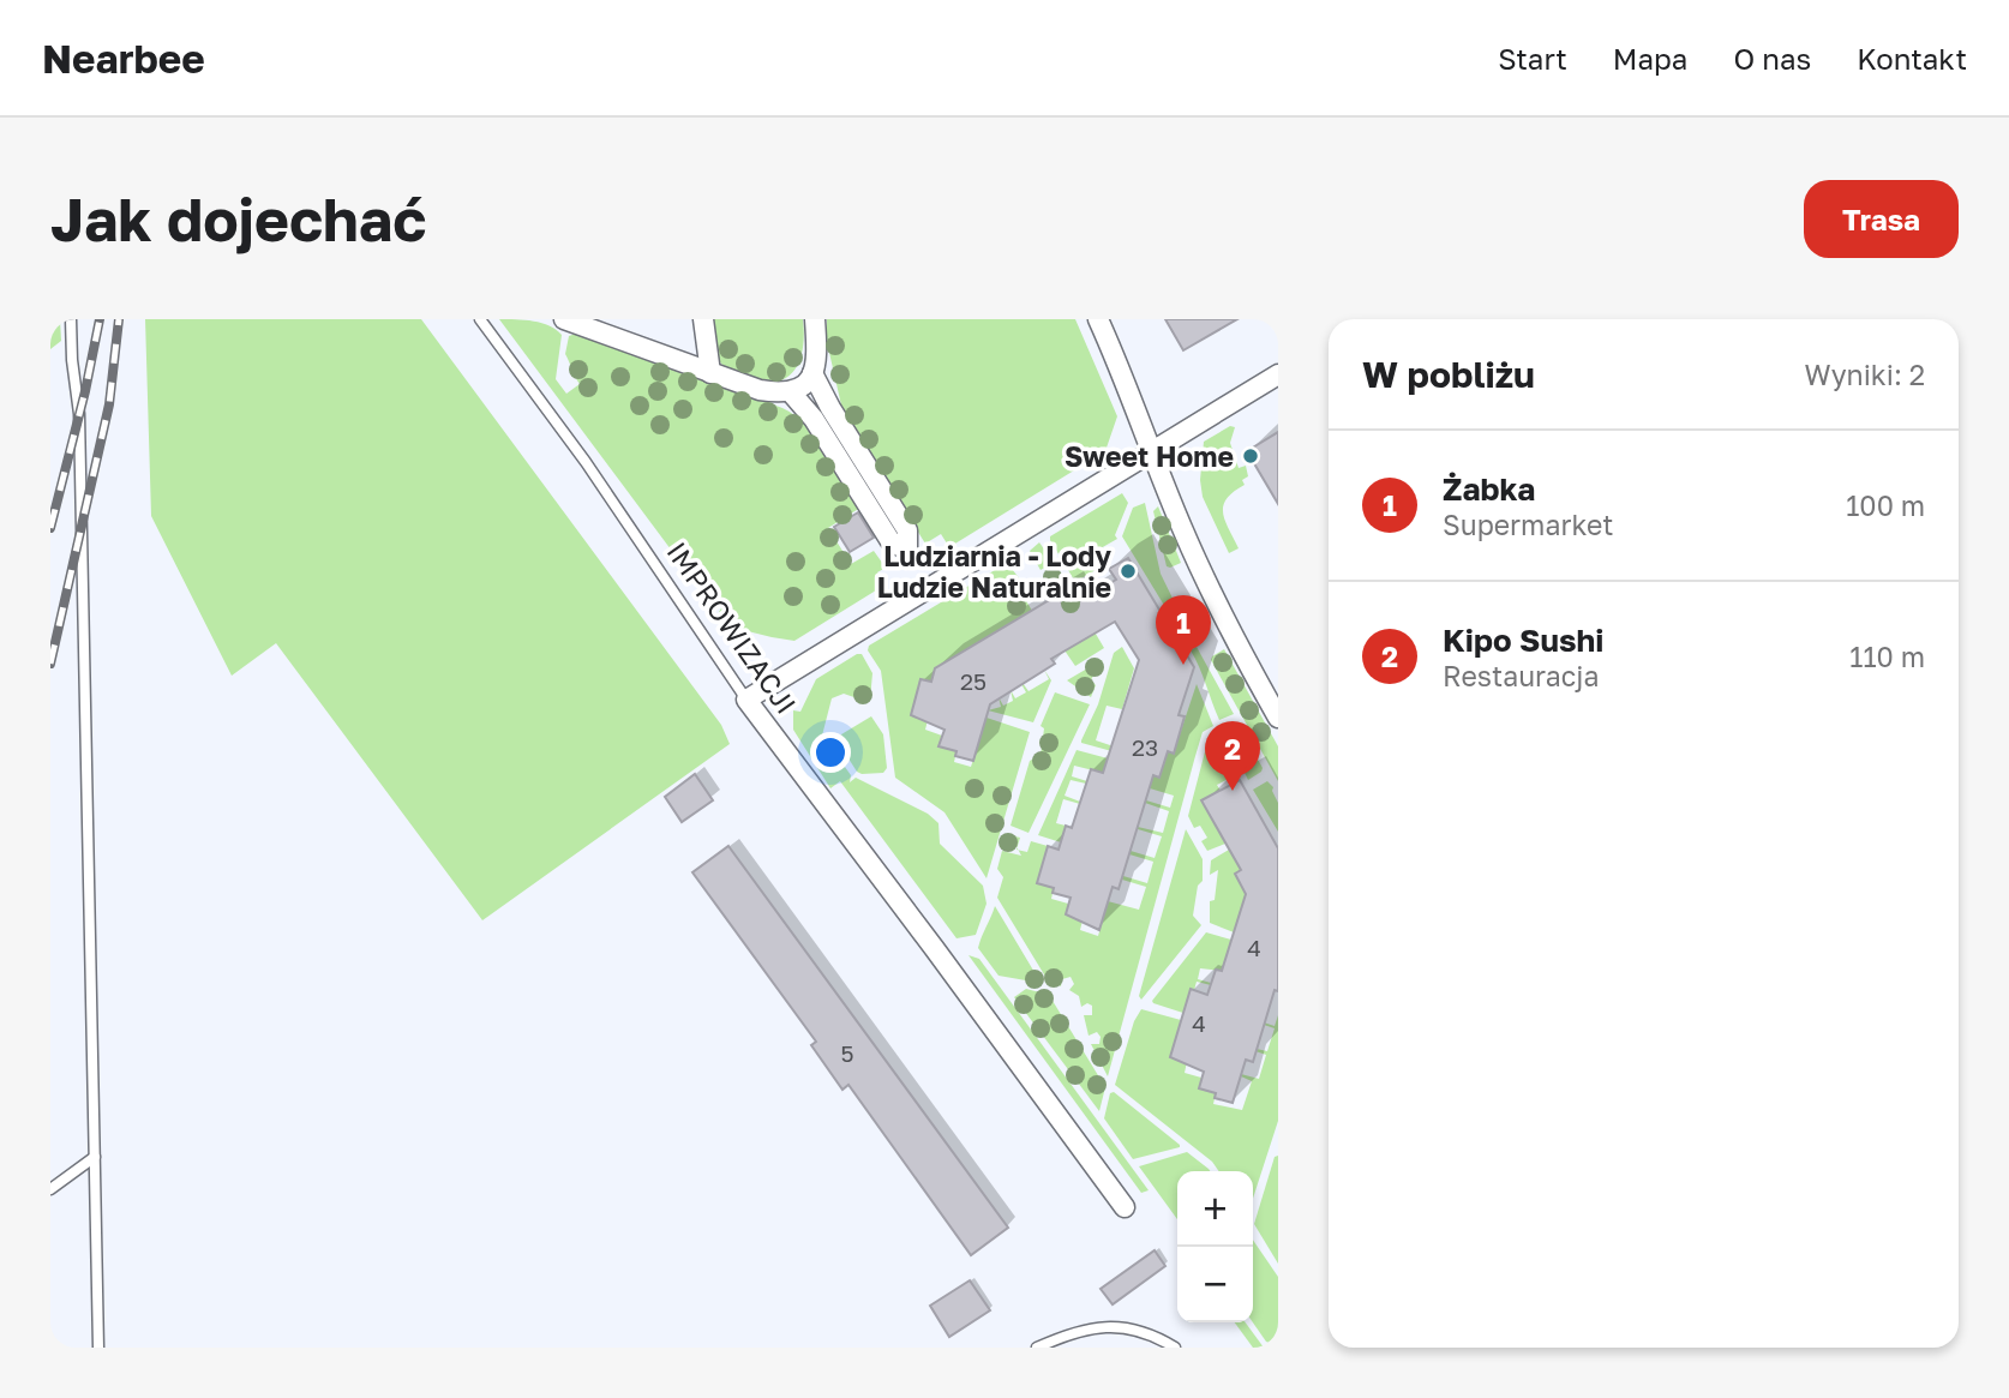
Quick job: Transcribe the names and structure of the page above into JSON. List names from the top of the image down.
{
  "streets": {
    "street": ["IMPROWIZACJI"]
  },
  "places": ["Sweet Home", "Ludziarnia - Lody Ludzie Naturalnie"],
  "house_numbers": [
    "25",
    "23",
    "4",
    "4",
    "5"
  ],
  "page": {
    "header": "Nearbee",
    "nav": [
      "Start",
      "Mapa",
      "O nas",
      "Kontakt"
    ],
    "buttons": "Trasa",
    "title": "Jak dojechać",
    "heading": ["W pobliżu", "Wyniki: 2"],
    "list": [
      {
        "mark": "1",
        "name": "Żabka",
        "note": "Supermarket",
        "value": "100 m"
      },
      {
        "mark": "2",
        "name": "Kipo Sushi",
        "note": "Restauracja",
        "value": "110 m"
      }
    ],
    "pins": ["1", "2"],
    "map_buttons": ["+", "−"]
  }
}
